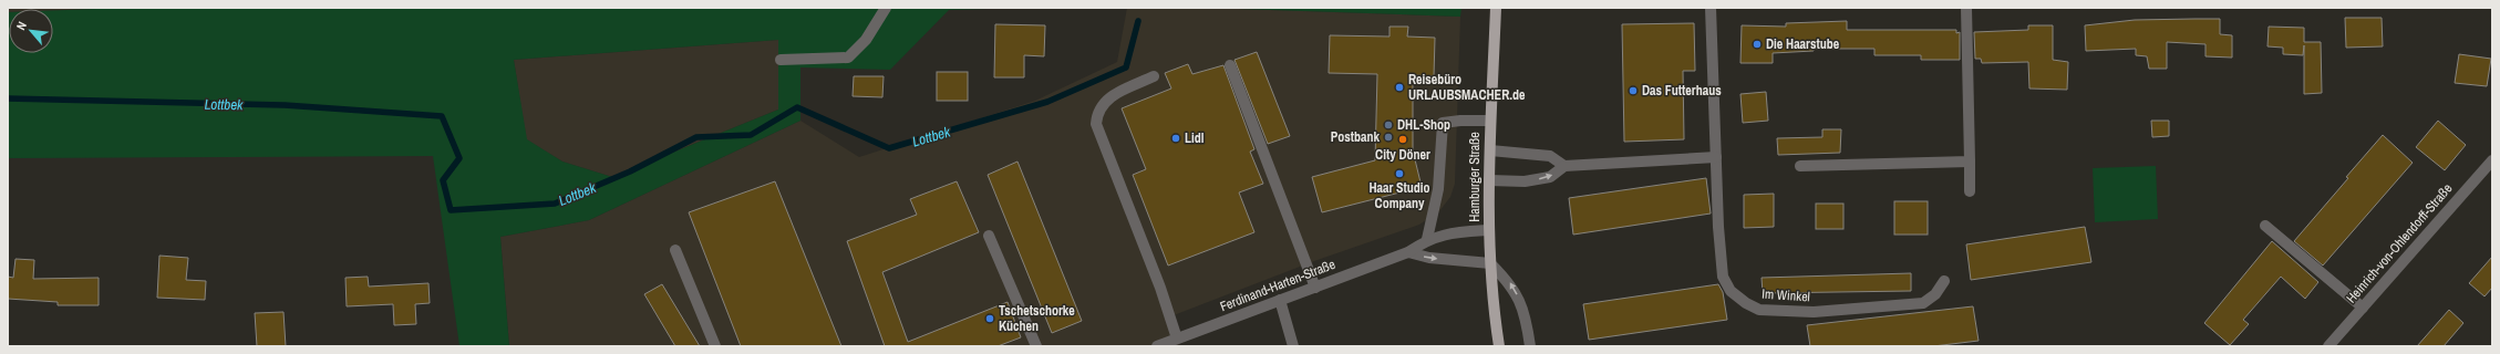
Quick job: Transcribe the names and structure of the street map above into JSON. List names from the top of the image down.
{
  "streets": {
    "main road": ["Hamburger Straße"],
    "street": ["Heinrich-von-Ohlendorff-Straße", "Ferdinand-Harten-Straße", "Im Winkel"]
  },
  "crossings": [
    ["Hamburger Straße", "Ferdinand-Harten-Straße"]
  ],
  "water": ["Lottbek"],
  "places": [
    "Die Haarstube",
    "Reisebüro URLAUBSMACHER.de",
    "Das Futterhaus",
    "DHL-Shop",
    "Postbank",
    "Lidl",
    "City Döner",
    "Haar Studio Company",
    "Tschetschorke Küchen"
  ],
  "north": "top left"
}
